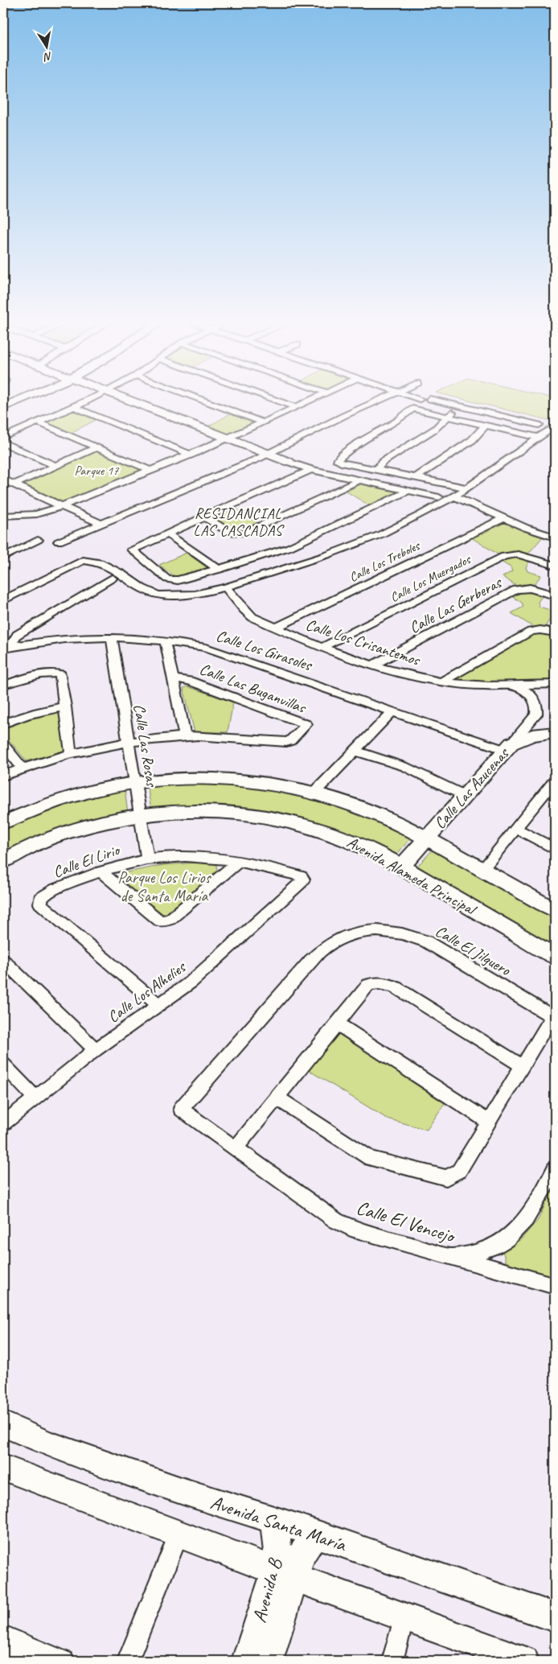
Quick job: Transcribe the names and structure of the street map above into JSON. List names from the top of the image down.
{
  "streets": {
    "street": [
      "Calle Los Treboles",
      "Calle Los Muergados",
      "Calle Las Gerberas",
      "Calle Los Crisantemos",
      "Calle Los Girasoles",
      "Calle Las Buganvillas",
      "Calle Las Rosas",
      "Calle Las Azucenas",
      "Calle El Lirio",
      "Avenida Alameda Principal",
      "Calle El Jilguero",
      "Calle Los Alhelies",
      "Calle El Vencejo",
      "Avenida Santa María",
      "Avenida B"
    ]
  },
  "crossings": [
    ["Calle Los Treboles", "Calle Los Crisantemos"],
    ["Calle Los Muergados", "Calle Los Crisantemos"],
    ["Calle Las Gerberas", "Calle Los Crisantemos"],
    ["Calle Los Girasoles", "Calle Las Rosas"],
    ["Calle Los Girasoles", "Calle Las Azucenas"],
    ["Calle Las Buganvillas", "Calle Las Rosas"],
    ["Calle Las Rosas", "Calle El Lirio"],
    ["Calle Las Rosas", "Avenida Alameda Principal"],
    ["Calle Las Azucenas", "Avenida Alameda Principal"],
    ["Calle El Lirio", "Calle Los Alhelies"],
    ["Calle El Jilguero", "Calle El Vencejo"],
    ["Avenida Santa María", "Avenida B"]
  ],
  "districts": ["RESIDANCIAL LAS CASCADAS"],
  "parks": ["Parque 17", "Parque Los Lirios de Santa María"],
  "north": "bottom"
}
